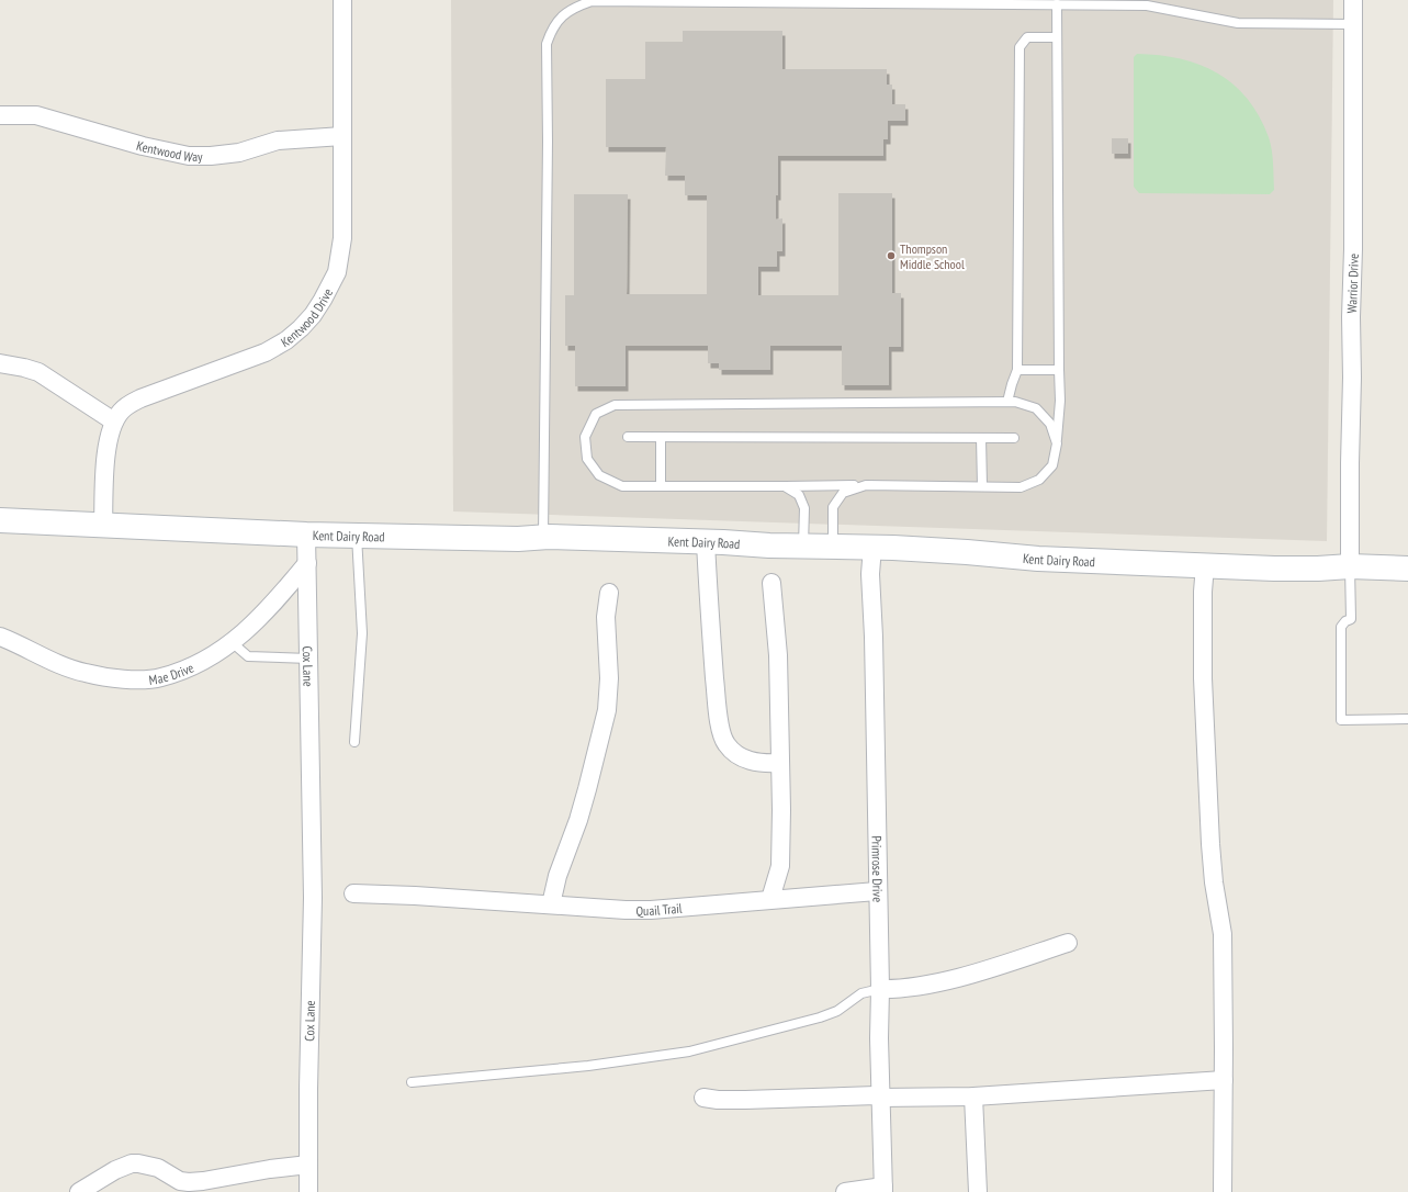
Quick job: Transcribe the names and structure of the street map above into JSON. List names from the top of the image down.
{
  "streets": {
    "street": [
      "Kentwood Way",
      "Warrior Drive",
      "Kentwood Drive",
      "Kent Dairy Road",
      "Cox Lane",
      "Mae Drive",
      "Primrose Drive",
      "Quail Trail"
    ]
  },
  "crossings": [
    ["Kentwood Way", "Kentwood Drive"],
    ["Warrior Drive", "Kent Dairy Road"],
    ["Kentwood Drive", "Kent Dairy Road"],
    ["Kent Dairy Road", "Cox Lane"],
    ["Kent Dairy Road", "Primrose Drive"],
    ["Cox Lane", "Mae Drive"],
    ["Primrose Drive", "Quail Trail"]
  ],
  "places": ["Thompson Middle School"]
}
